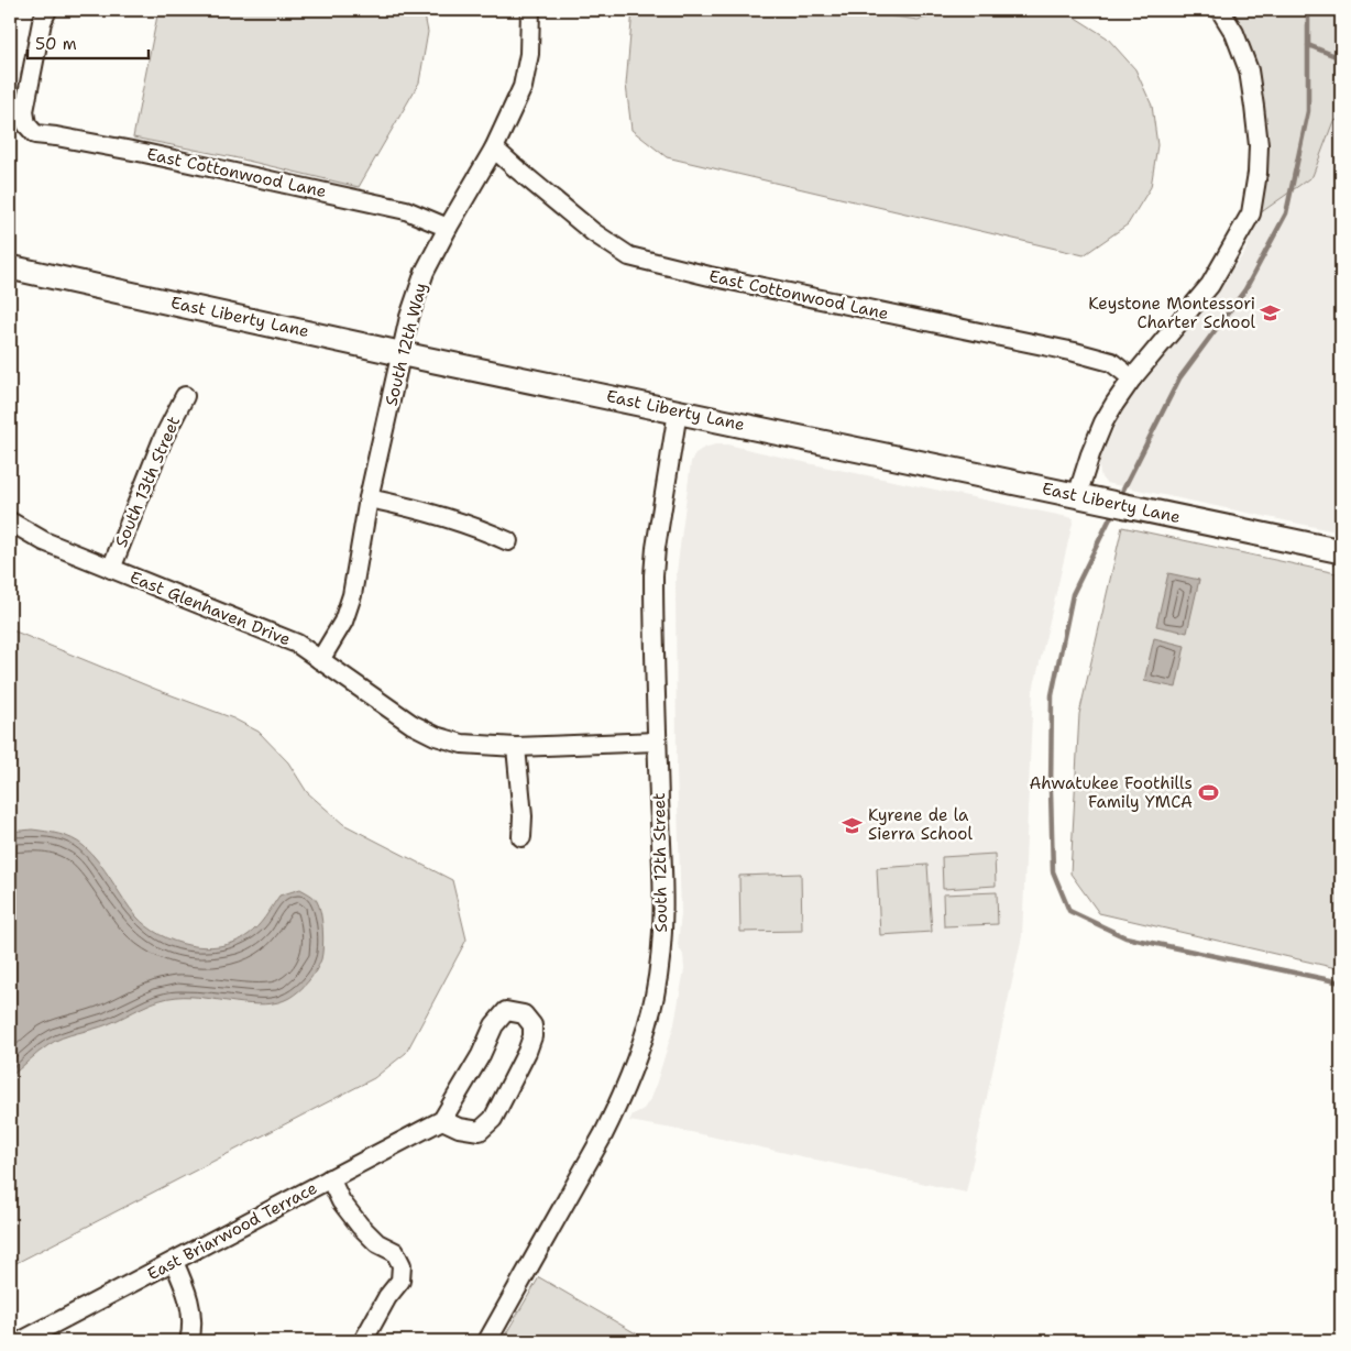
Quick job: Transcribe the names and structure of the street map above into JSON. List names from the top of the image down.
{
  "streets": {
    "street": [
      "East Cottonwood Lane",
      "East Liberty Lane",
      "South 12th Way",
      "South 13th Street",
      "East Glenhaven Drive",
      "South 12th Street",
      "East Briarwood Terrace"
    ]
  },
  "crossings": [
    ["East Cottonwood Lane", "South 12th Way"],
    ["East Liberty Lane", "South 12th Way"],
    ["East Liberty Lane", "South 12th Street"],
    ["South 12th Way", "East Glenhaven Drive"],
    ["South 13th Street", "East Glenhaven Drive"],
    ["East Glenhaven Drive", "South 12th Street"]
  ],
  "places": {
    "school or university": ["Keystone Montessori Charter School", "Kyrene de la Sierra School"],
    "sports": ["Ahwatukee Foothills Family YMCA"]
  },
  "scale_bar": "50 m"
}
